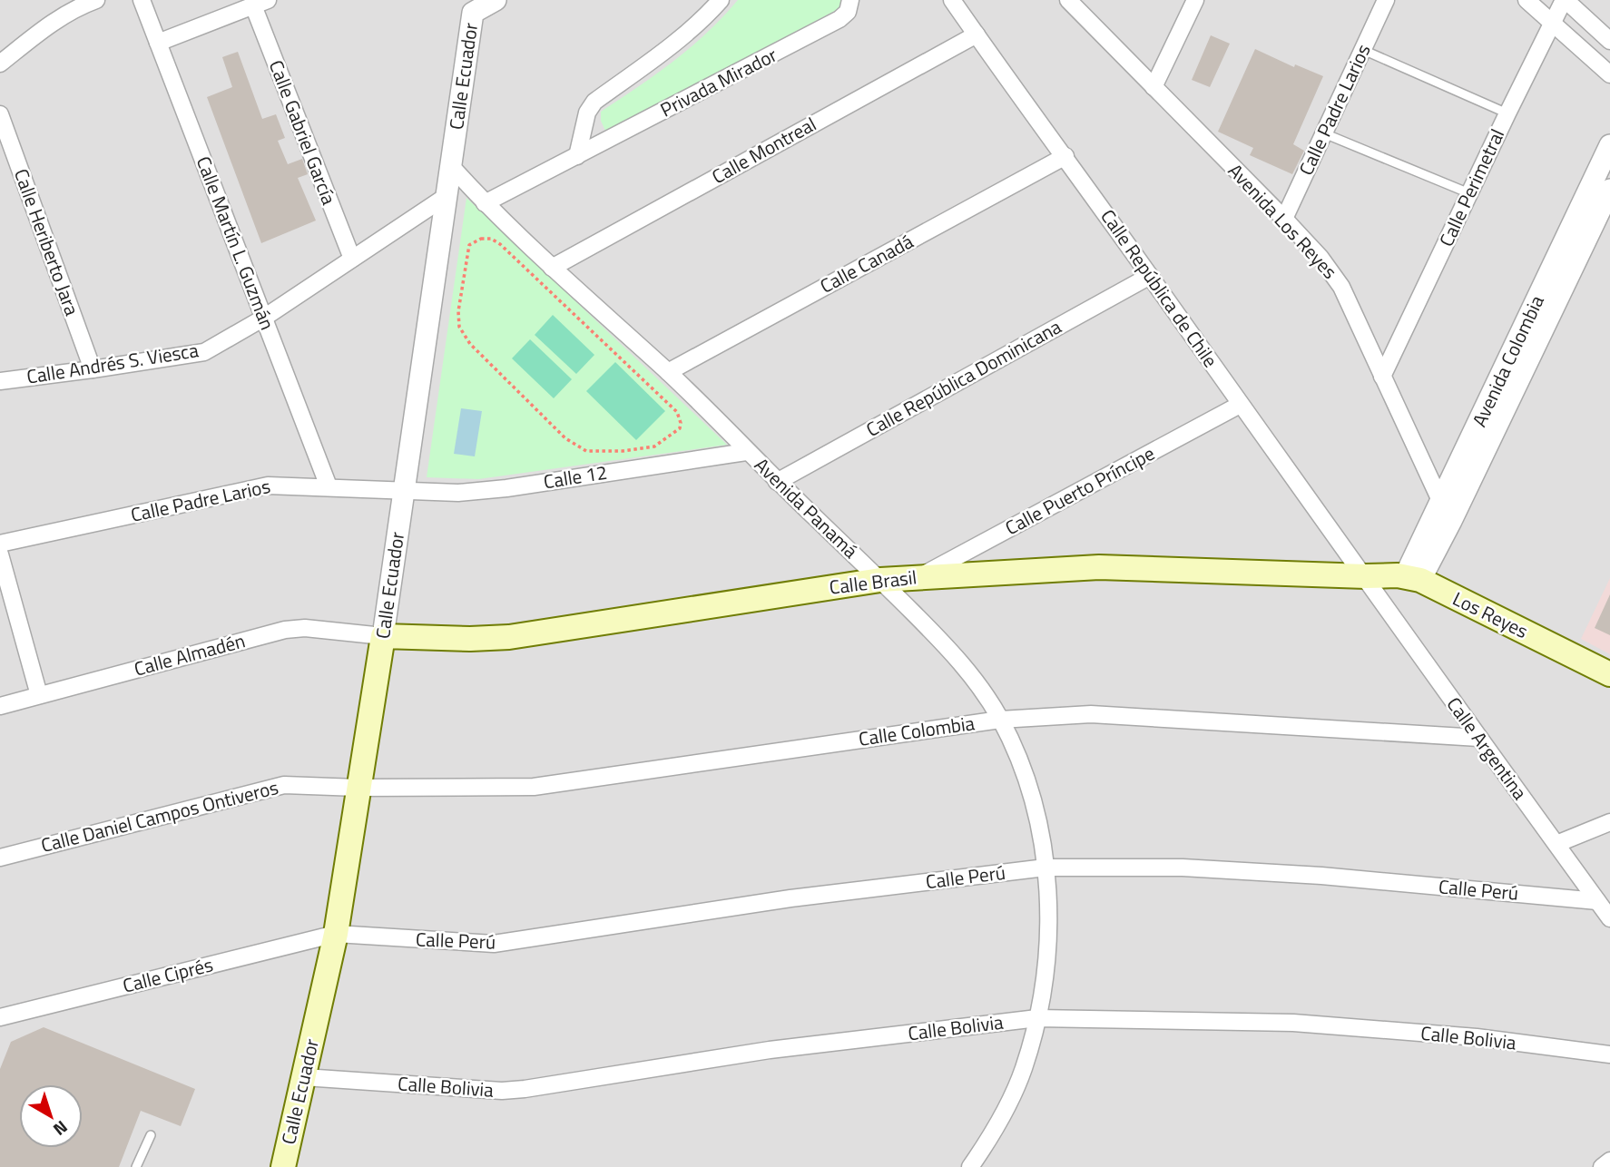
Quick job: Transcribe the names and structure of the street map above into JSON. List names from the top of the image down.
{
  "streets": {
    "main road": ["Calle Ecuador", "Calle Brasil", "Los Reyes"],
    "street": [
      "Privada Mirador",
      "Calle Padre Larios",
      "Calle Gabriel García",
      "Calle Montreal",
      "Calle Perimetral",
      "Avenida Los Reyes",
      "Calle Heriberto Jara",
      "Calle Martín L. Guzmán",
      "Calle Canadá",
      "Calle República de Chile",
      "Avenida Colombia",
      "Calle Andrés S. Viesca",
      "Calle República Dominicana",
      "Calle 12",
      "Calle Puerto Príncipe",
      "Avenida Panamá",
      "Calle Almadén",
      "Calle Colombia",
      "Calle Argentina",
      "Calle Daniel Campos Ontiveros",
      "Calle Perú",
      "Calle Ciprés",
      "Calle Bolivia"
    ]
  },
  "crossings": [
    ["Calle Ecuador", "Calle Padre Larios"],
    ["Calle Ecuador", "Calle Andrés S. Viesca"],
    ["Calle Ecuador", "Calle 12"],
    ["Calle Ecuador", "Avenida Panamá"],
    ["Calle Ecuador", "Calle Brasil"],
    ["Calle Ecuador", "Calle Almadén"],
    ["Calle Ecuador", "Calle Colombia"],
    ["Calle Ecuador", "Calle Daniel Campos Ontiveros"],
    ["Calle Ecuador", "Calle Perú"],
    ["Calle Ecuador", "Calle Ciprés"],
    ["Calle Ecuador", "Calle Bolivia"],
    ["Privada Mirador", "Avenida Panamá"],
    ["Calle Padre Larios", "Avenida Los Reyes"],
    ["Calle Padre Larios", "Calle Martín L. Guzmán"],
    ["Calle Padre Larios", "Calle 12"],
    ["Calle Gabriel García", "Calle Andrés S. Viesca"],
    ["Calle Montreal", "Calle República de Chile"],
    ["Calle Montreal", "Avenida Panamá"],
    ["Calle Perimetral", "Avenida Los Reyes"],
    ["Avenida Los Reyes", "Avenida Colombia"],
    ["Calle Heriberto Jara", "Calle Andrés S. Viesca"],
    ["Calle Martín L. Guzmán", "Calle Andrés S. Viesca"],
    ["Calle Canadá", "Calle República de Chile"],
    ["Calle Canadá", "Avenida Panamá"],
    ["Calle República de Chile", "Calle República Dominicana"],
    ["Calle República de Chile", "Calle Puerto Príncipe"],
    ["Calle República de Chile", "Calle Brasil"],
    ["Calle República de Chile", "Los Reyes"],
    ["Calle República de Chile", "Calle Argentina"],
    ["Avenida Colombia", "Los Reyes"],
    ["Calle República Dominicana", "Avenida Panamá"],
    ["Calle 12", "Avenida Panamá"],
    ["Calle Puerto Príncipe", "Calle Brasil"],
    ["Avenida Panamá", "Calle Brasil"],
    ["Avenida Panamá", "Calle Colombia"],
    ["Avenida Panamá", "Calle Perú"],
    ["Avenida Panamá", "Calle Bolivia"],
    ["Calle Brasil", "Los Reyes"],
    ["Calle Brasil", "Calle Almadén"],
    ["Calle Brasil", "Calle Argentina"],
    ["Los Reyes", "Calle Argentina"],
    ["Calle Colombia", "Calle Argentina"],
    ["Calle Colombia", "Calle Daniel Campos Ontiveros"],
    ["Calle Argentina", "Calle Perú"],
    ["Calle Perú", "Calle Ciprés"]
  ],
  "north": "bottom right"
}
